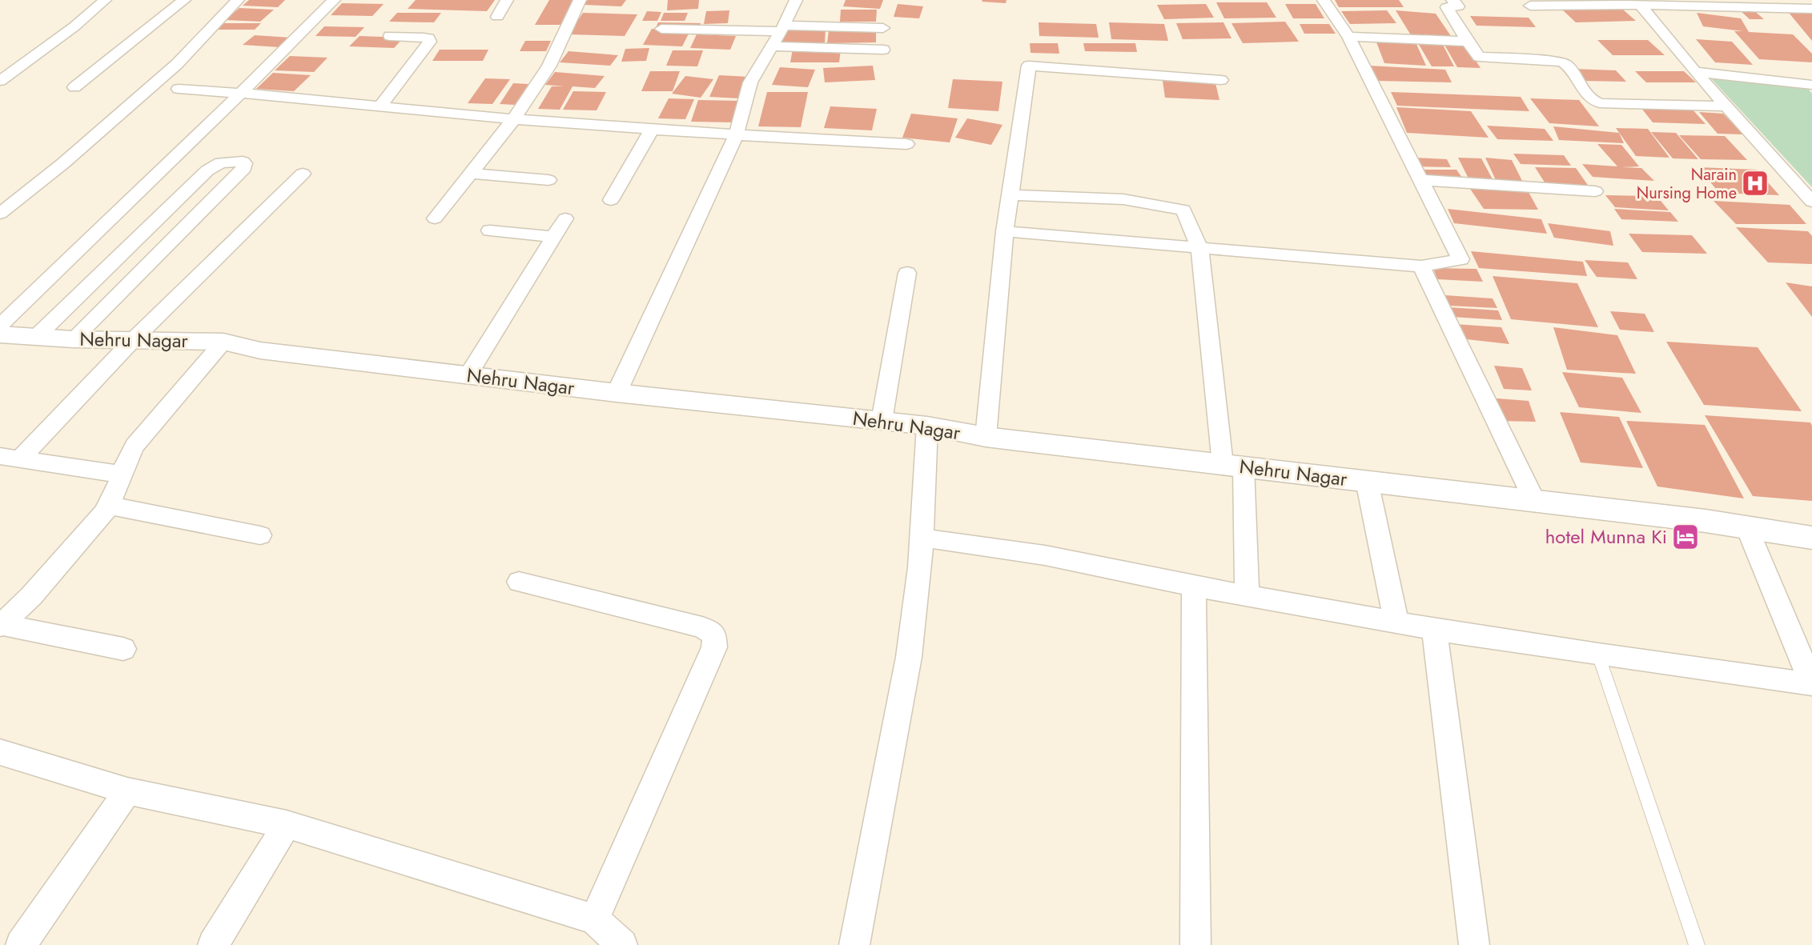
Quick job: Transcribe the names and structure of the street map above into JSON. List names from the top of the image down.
{
  "streets": {
    "street": ["Nehru Nagar"]
  },
  "places": {
    "hospital": ["Narain Nursing Home"],
    "hotel": ["hotel Munna Ki"]
  }
}
